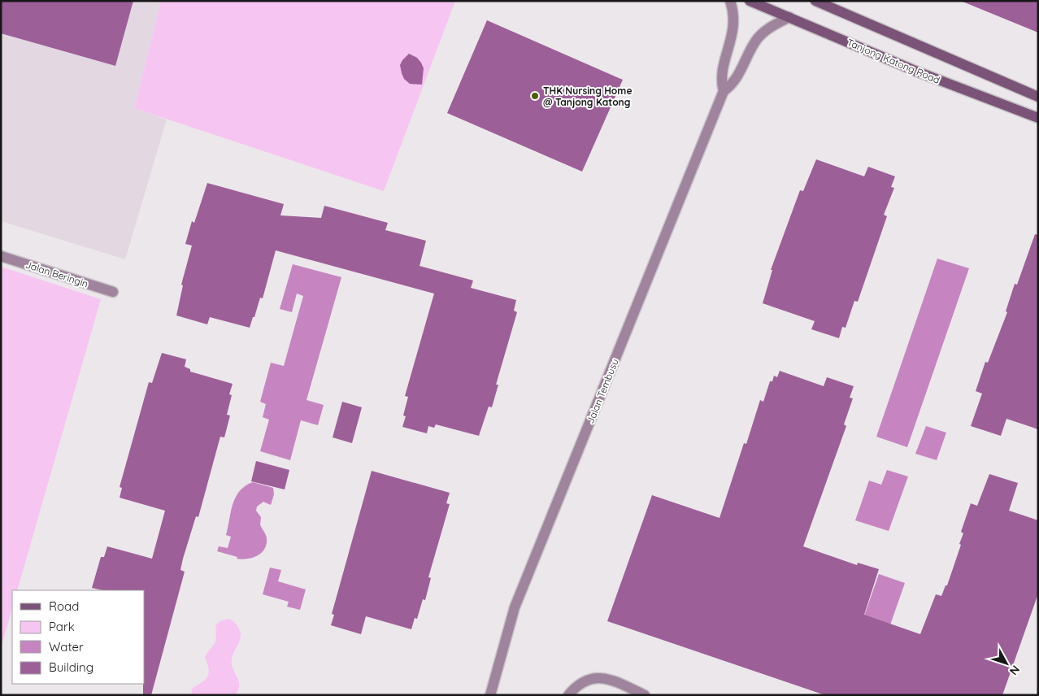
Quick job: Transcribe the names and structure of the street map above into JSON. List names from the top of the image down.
{
  "streets": {
    "main road": ["Tanjong Katong Road"],
    "street": ["Jalan Beringin", "Jalan Tembusu"]
  },
  "places": ["THK Nursing Home @ Tanjong Katong"],
  "legend": [
    "Road",
    "Park",
    "Water",
    "Building"
  ],
  "north": "bottom right"
}
